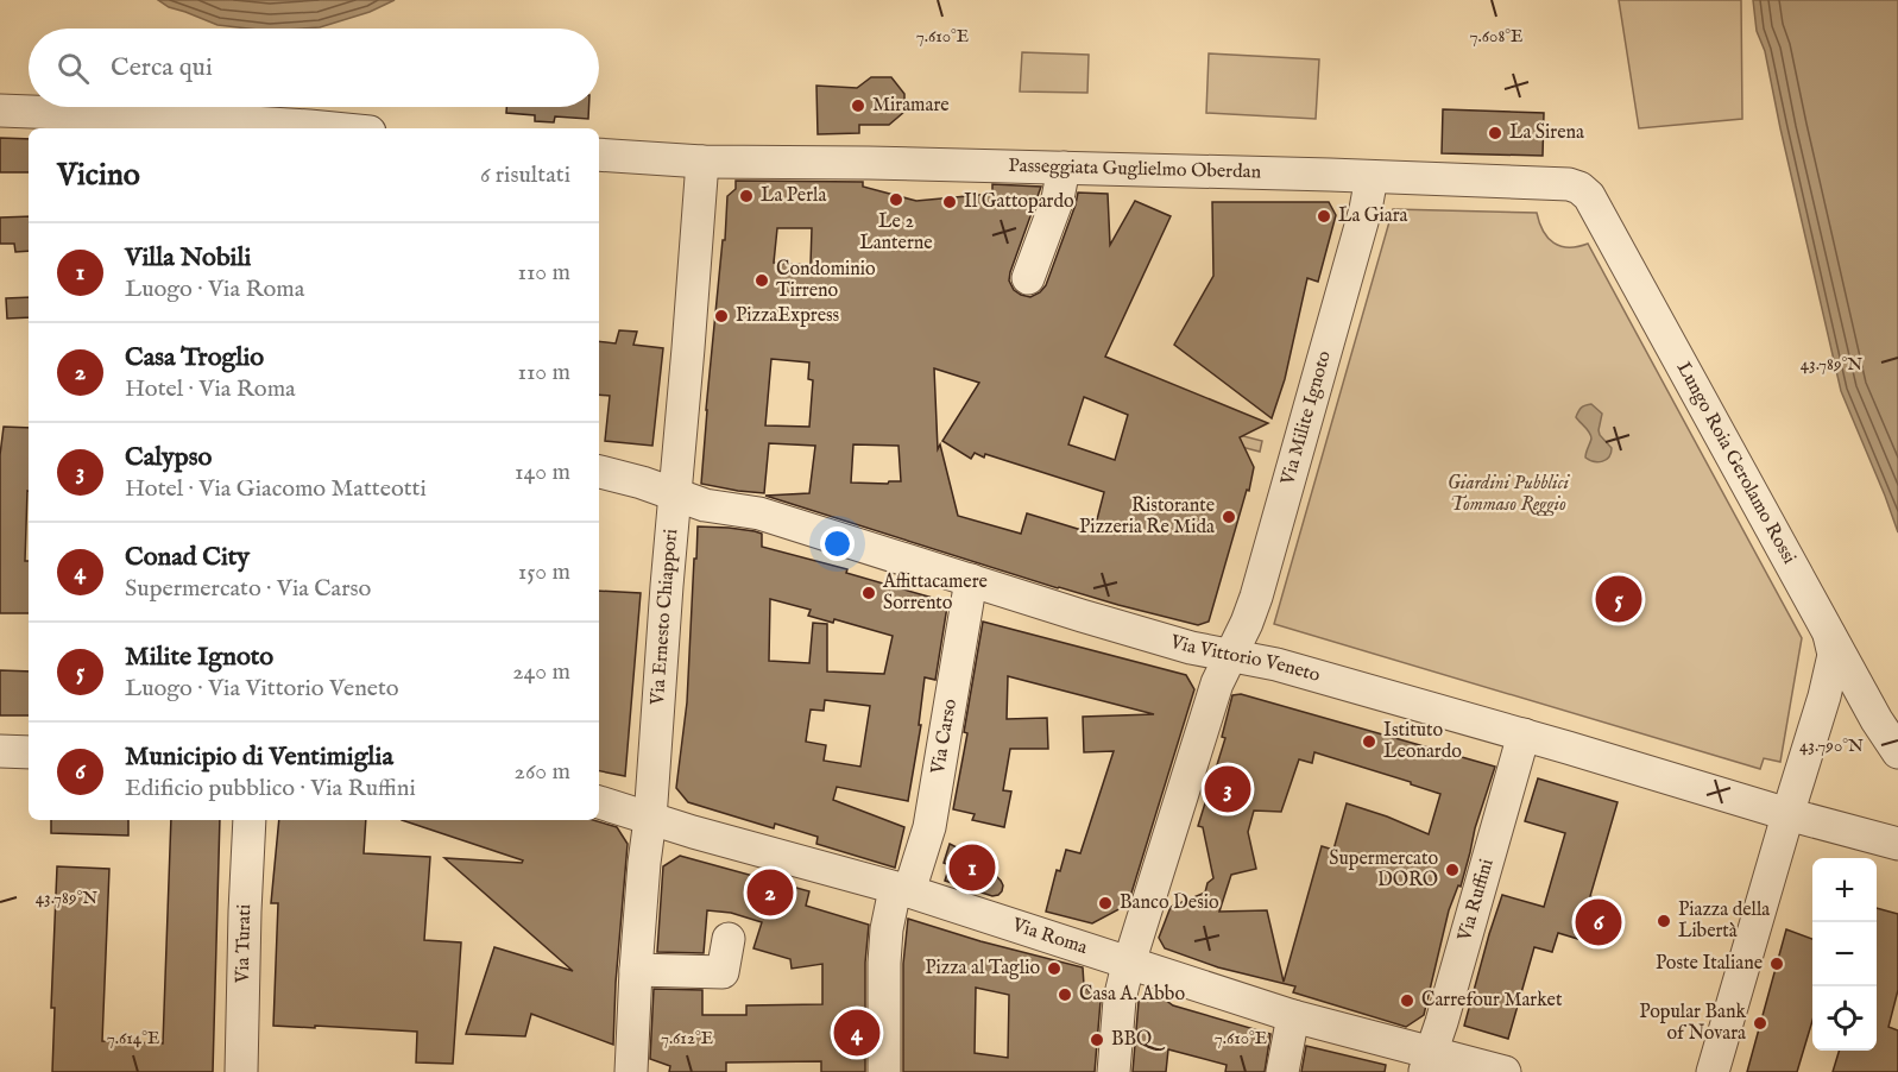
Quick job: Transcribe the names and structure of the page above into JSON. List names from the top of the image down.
{
  "streets": {
    "street": [
      "Passeggiata Guglielmo Oberdan",
      "Via Milite Ignoto",
      "Lungo Roia Gerolamo Rossi",
      "Via Ernesto Chiappori",
      "Via Vittorio Veneto",
      "Via Carso",
      "Via Ruffini",
      "Via Roma",
      "Via Turati"
    ]
  },
  "crossings": [
    ["Passeggiata Guglielmo Oberdan", "Via Milite Ignoto"],
    ["Passeggiata Guglielmo Oberdan", "Lungo Roia Gerolamo Rossi"],
    ["Passeggiata Guglielmo Oberdan", "Via Ernesto Chiappori"],
    ["Via Milite Ignoto", "Via Vittorio Veneto"],
    ["Via Milite Ignoto", "Via Roma"],
    ["Via Ernesto Chiappori", "Via Vittorio Veneto"],
    ["Via Ernesto Chiappori", "Via Roma"],
    ["Via Vittorio Veneto", "Via Carso"],
    ["Via Vittorio Veneto", "Via Ruffini"],
    ["Via Carso", "Via Roma"],
    ["Via Ruffini", "Via Roma"]
  ],
  "parks": ["Giardini Pubblici Tommaso Reggio"],
  "places": [
    "Miramare",
    "La Sirena",
    "La Perla",
    "Le 2 Lanterne",
    "Il Gattopardo",
    "La Giara",
    "Condominio Tirreno",
    "PizzaExpress",
    "Ristorante Pizzeria Re Mida",
    "Affittacamere Sorrento",
    "Istituto Leonardo",
    "Supermercato DORO",
    "Banco Desio",
    "Piazza della Libertà",
    "Poste Italiane",
    "Pizza al Taglio",
    "Casa A. Abbo",
    "Carrefour Market",
    "Popular Bank of Novara",
    "BBQ"
  ],
  "page": {
    "search": "Cerca qui",
    "heading": ["Vicino", "6 risultati"],
    "list": [
      {
        "mark": "1",
        "name": "Villa Nobili",
        "note": "Luogo · Via Roma",
        "value": "110 m"
      },
      {
        "mark": "2",
        "name": "Casa Troglio",
        "note": "Hotel · Via Roma",
        "value": "110 m"
      },
      {
        "mark": "3",
        "name": "Calypso",
        "note": "Hotel · Via Giacomo Matteotti",
        "value": "140 m"
      },
      {
        "mark": "4",
        "name": "Conad City",
        "note": "Supermercato · Via Carso",
        "value": "150 m"
      },
      {
        "mark": "5",
        "name": "Milite Ignoto",
        "note": "Luogo · Via Vittorio Veneto",
        "value": "240 m"
      },
      {
        "mark": "6",
        "name": "Municipio di Ventimiglia",
        "note": "Edificio pubblico · Via Ruffini",
        "value": "260 m"
      }
    ],
    "pins": [
      "5",
      "3",
      "1",
      "2",
      "6",
      "4"
    ],
    "map_buttons": ["+", "−"]
  },
  "coordinates": [
    "7.610°E",
    "7.608°E",
    "43.789°N",
    "43.790°N",
    "7.614°E",
    "7.612°E"
  ]
}
